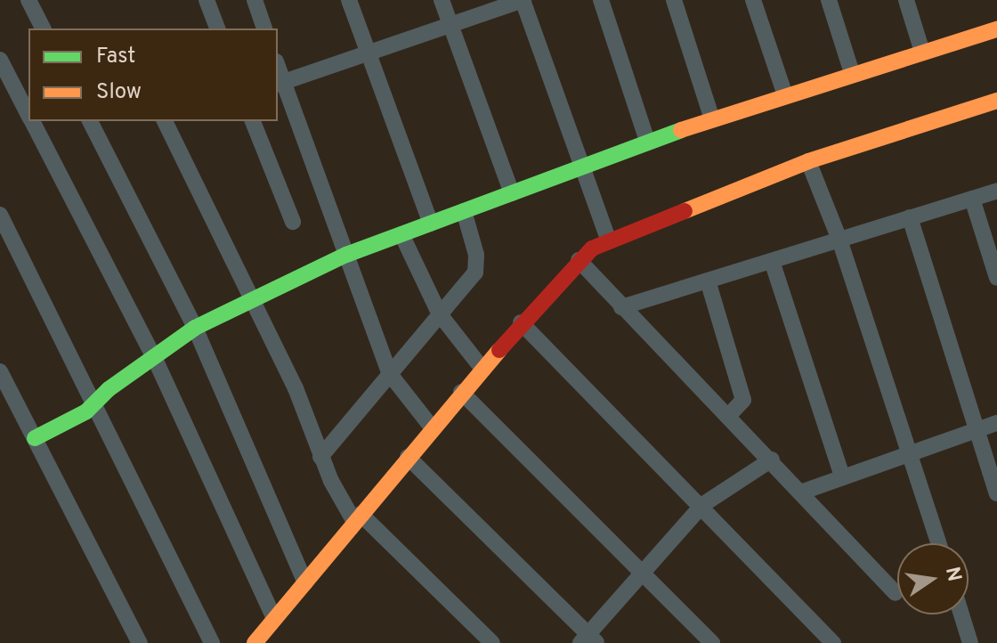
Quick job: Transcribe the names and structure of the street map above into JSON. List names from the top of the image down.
{
  "legend": ["Fast", "Slow"],
  "north": "right"
}
